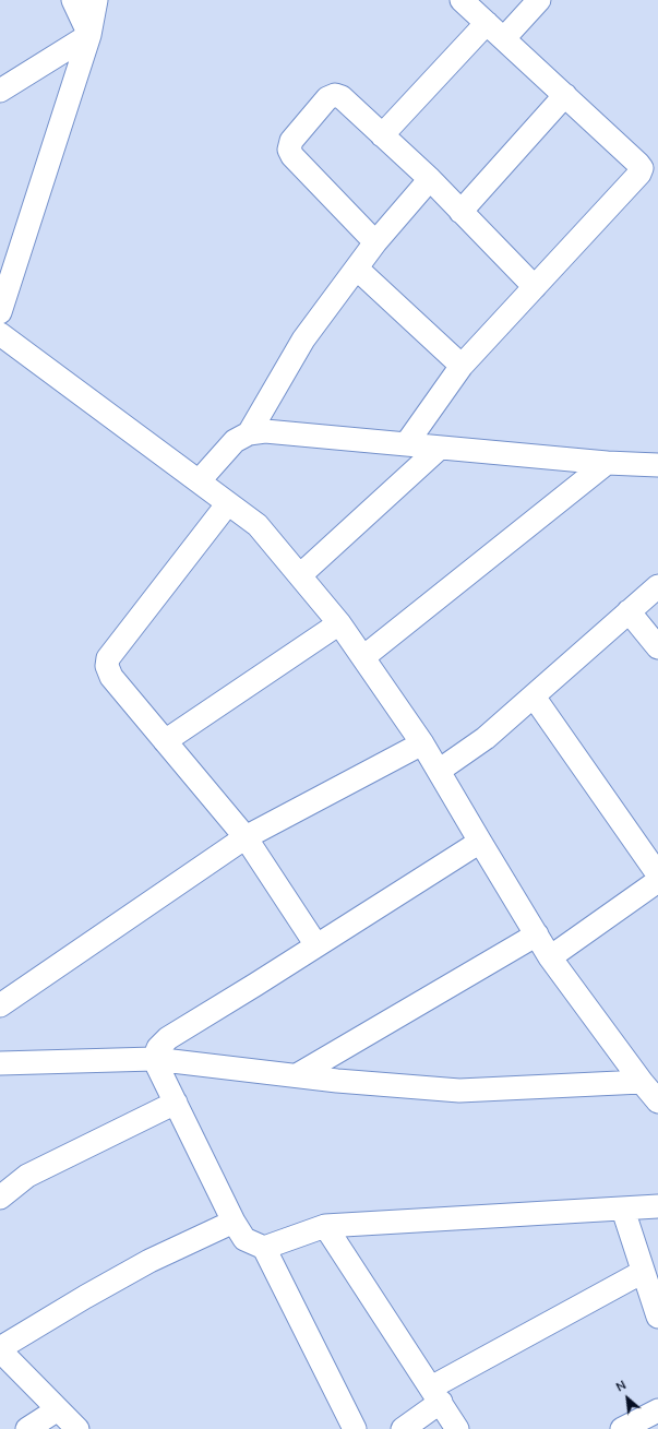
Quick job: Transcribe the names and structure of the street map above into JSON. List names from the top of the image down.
{
  "north": "top left"
}
